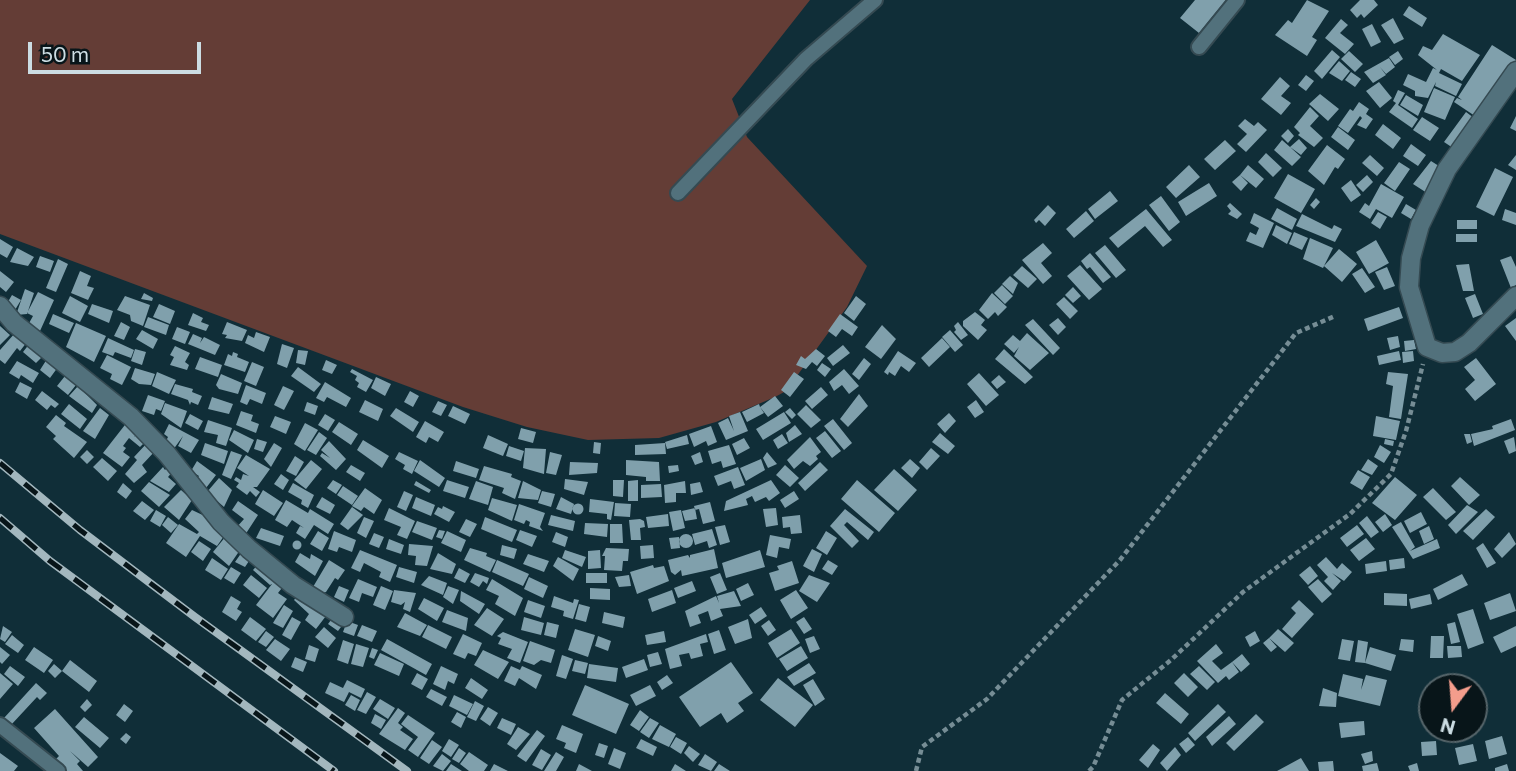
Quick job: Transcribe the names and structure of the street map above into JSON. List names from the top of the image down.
{
  "scale_bar": "50 m",
  "north": "bottom"
}
